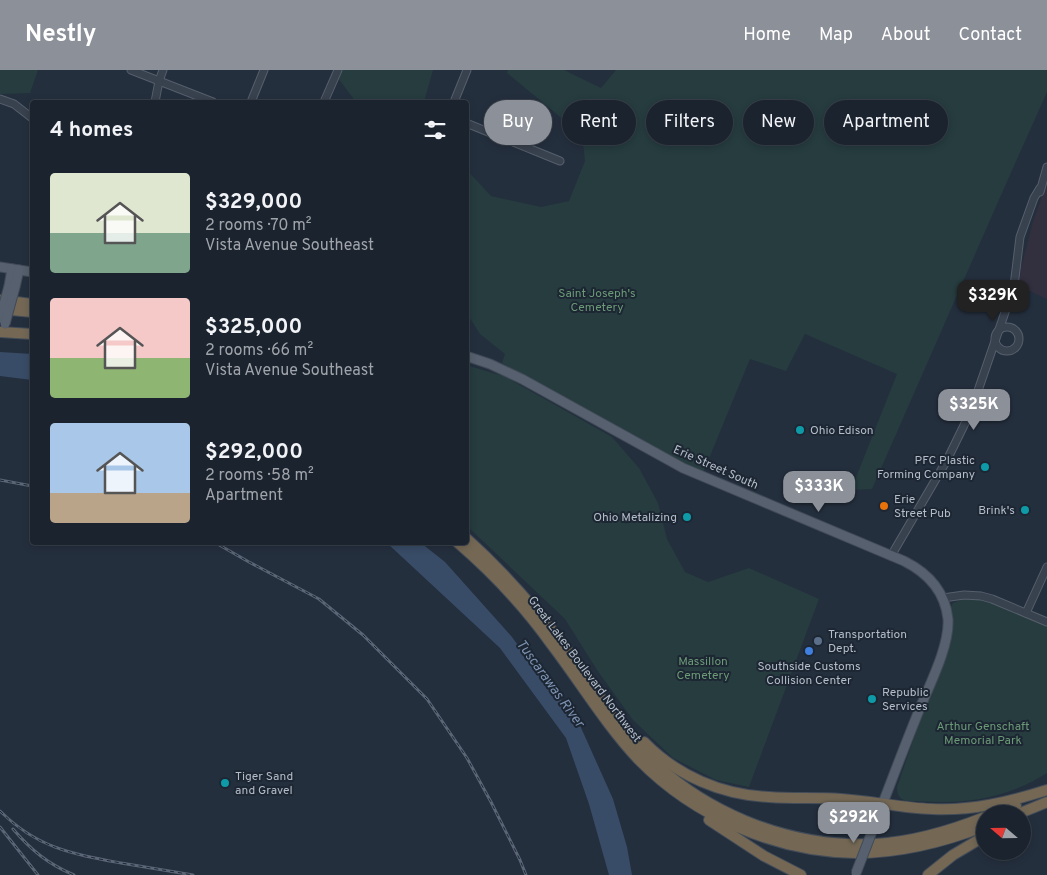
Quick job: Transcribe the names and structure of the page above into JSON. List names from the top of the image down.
{
  "streets": {
    "highway": ["Great Lakes Boulevard Northwest"],
    "main road": ["Erie Street South"]
  },
  "water": ["Tuscarawas River"],
  "parks": ["Saint Joseph's Cemetery", "Massillon Cemetery", "Arthur Genschaft Memorial Park"],
  "places": [
    "Ohio Edison",
    "PFC Plastic Forming Company",
    "Erie Street Pub",
    "Brink's",
    "Ohio Metalizing",
    "Transportation Dept.",
    "Southside Customs Collision Center",
    "Republic Services",
    "Tiger Sand and Gravel"
  ],
  "north": "left",
  "page": {
    "header": "Nestly",
    "nav": [
      "Home",
      "Map",
      "About",
      "Contact"
    ],
    "chip": [
      "Buy",
      "Rent",
      "Filters",
      "New",
      "Apartment"
    ],
    "heading": "4 homes",
    "list": [
      {
        "name": "$329,000",
        "note": "2 rooms · 70 m² · Vista Avenue Southeast"
      },
      {
        "name": "$325,000",
        "note": "2 rooms · 66 m² · Vista Avenue Southeast"
      },
      {
        "name": "$292,000",
        "note": "2 rooms · 58 m² · Apartment"
      }
    ],
    "price": [
      "$329K",
      "$325K",
      "$333K",
      "$292K"
    ]
  }
}
